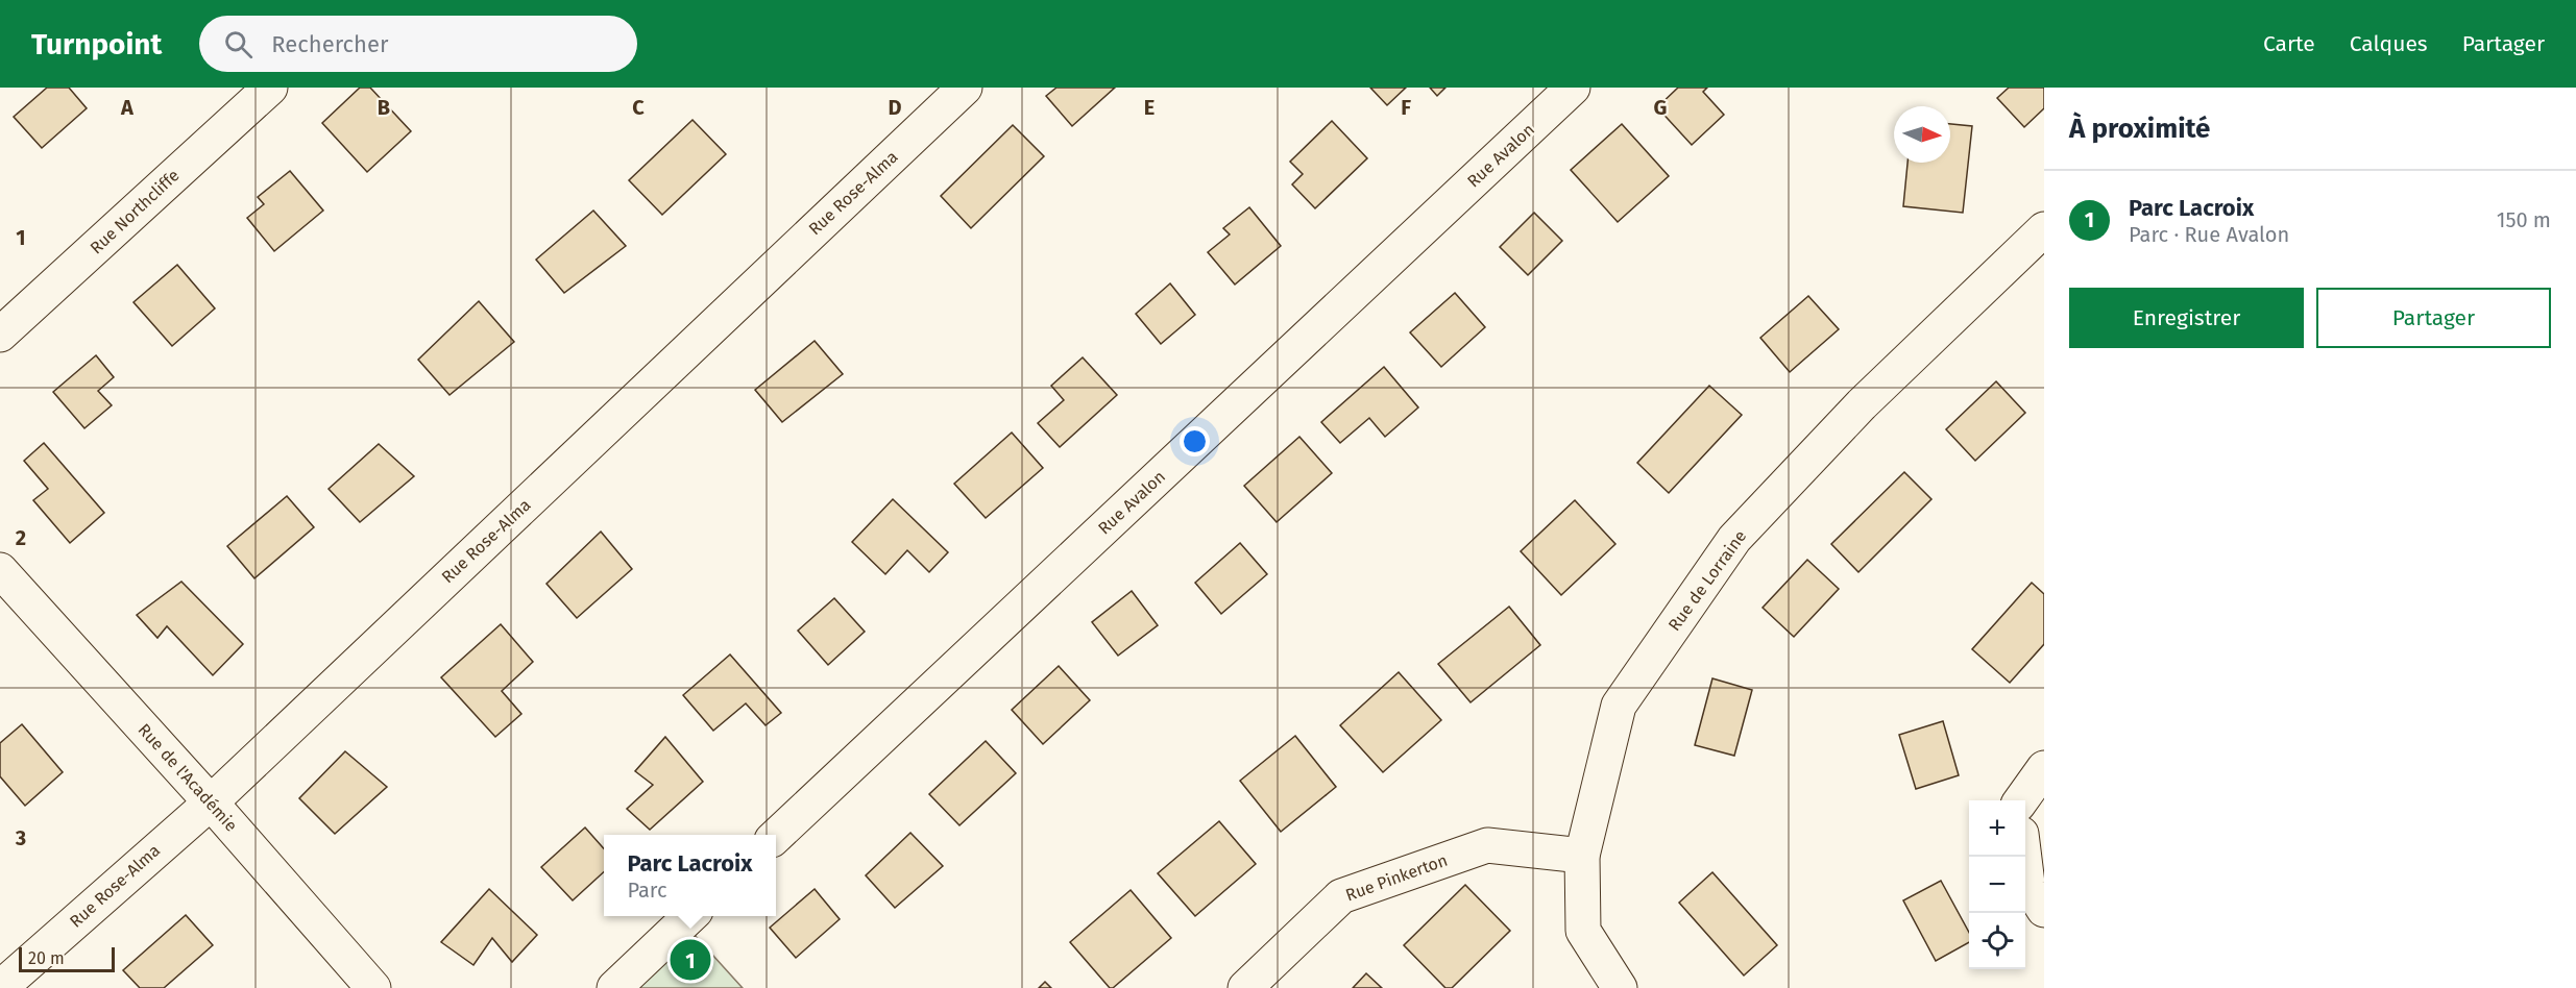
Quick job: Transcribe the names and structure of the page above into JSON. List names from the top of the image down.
{
  "streets": {
    "street": [
      "Rue Avalon",
      "Rue Rose-Alma",
      "Rue Northcliffe",
      "Rue de Lorraine",
      "Rue de l'Académie",
      "Rue Pinkerton"
    ]
  },
  "crossings": [
    ["Rue Rose-Alma", "Rue de l'Académie"],
    ["Rue de Lorraine", "Rue Pinkerton"]
  ],
  "scale_bar": "20 m",
  "north": "right",
  "page": {
    "header": "Turnpoint",
    "search": "Rechercher",
    "nav": ["Carte", "Calques", "Partager"],
    "heading": "À proximité",
    "list": [
      {
        "mark": "1",
        "name": "Parc Lacroix",
        "note": "Parc · Rue Avalon",
        "value": "150 m"
      }
    ],
    "buttons": ["Enregistrer", "Partager"],
    "map_buttons": ["+", "−"],
    "popup": ["Parc Lacroix", "Parc"],
    "pins": "1",
    "scale": "20 m"
  },
  "grid": {
    "columns": [
      "A",
      "B",
      "C",
      "D",
      "E",
      "F",
      "G"
    ],
    "rows": ["1", "2", "3"]
  }
}
